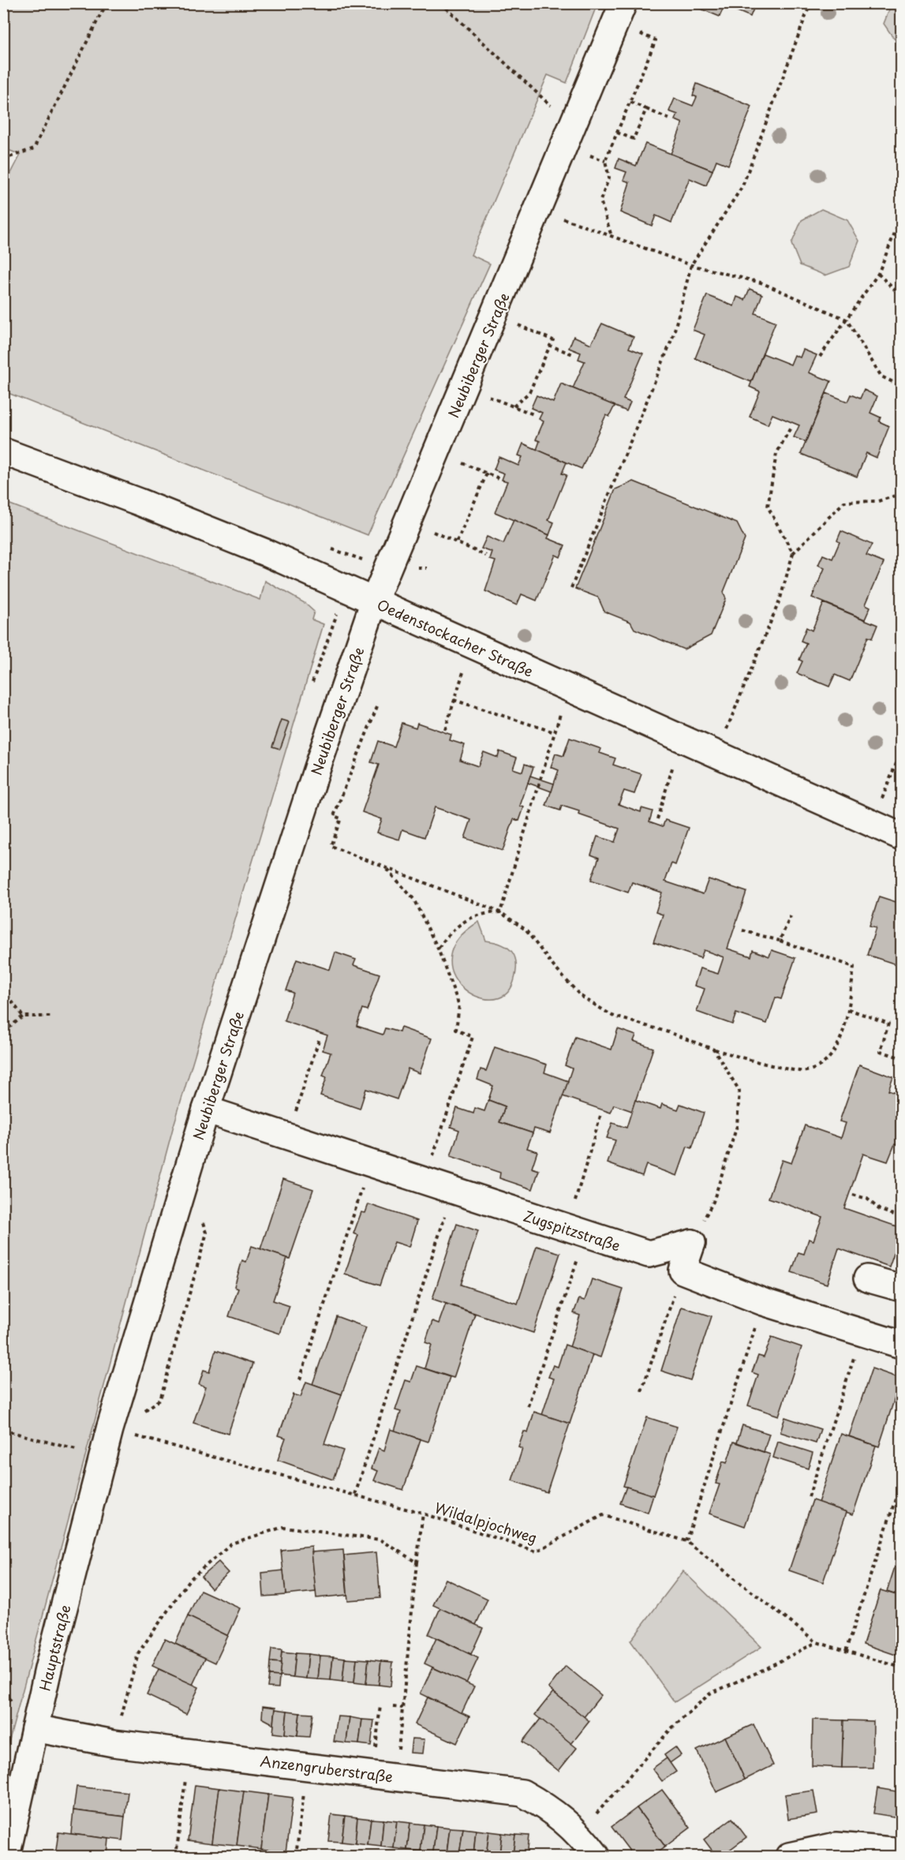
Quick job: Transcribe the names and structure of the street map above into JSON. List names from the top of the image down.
{
  "streets": {
    "street": [
      "Neubiberger Straße",
      "Oedenstockacher Straße",
      "Zugspitzstraße",
      "Hauptstraße",
      "Anzengruberstraße"
    ],
    "path": ["Wildalpjochweg"]
  },
  "crossings": [
    ["Neubiberger Straße", "Oedenstockacher Straße"],
    ["Neubiberger Straße", "Zugspitzstraße"],
    ["Neubiberger Straße", "Wildalpjochweg"],
    ["Neubiberger Straße", "Hauptstraße"],
    ["Wildalpjochweg", "Hauptstraße"],
    ["Hauptstraße", "Anzengruberstraße"]
  ]
}
